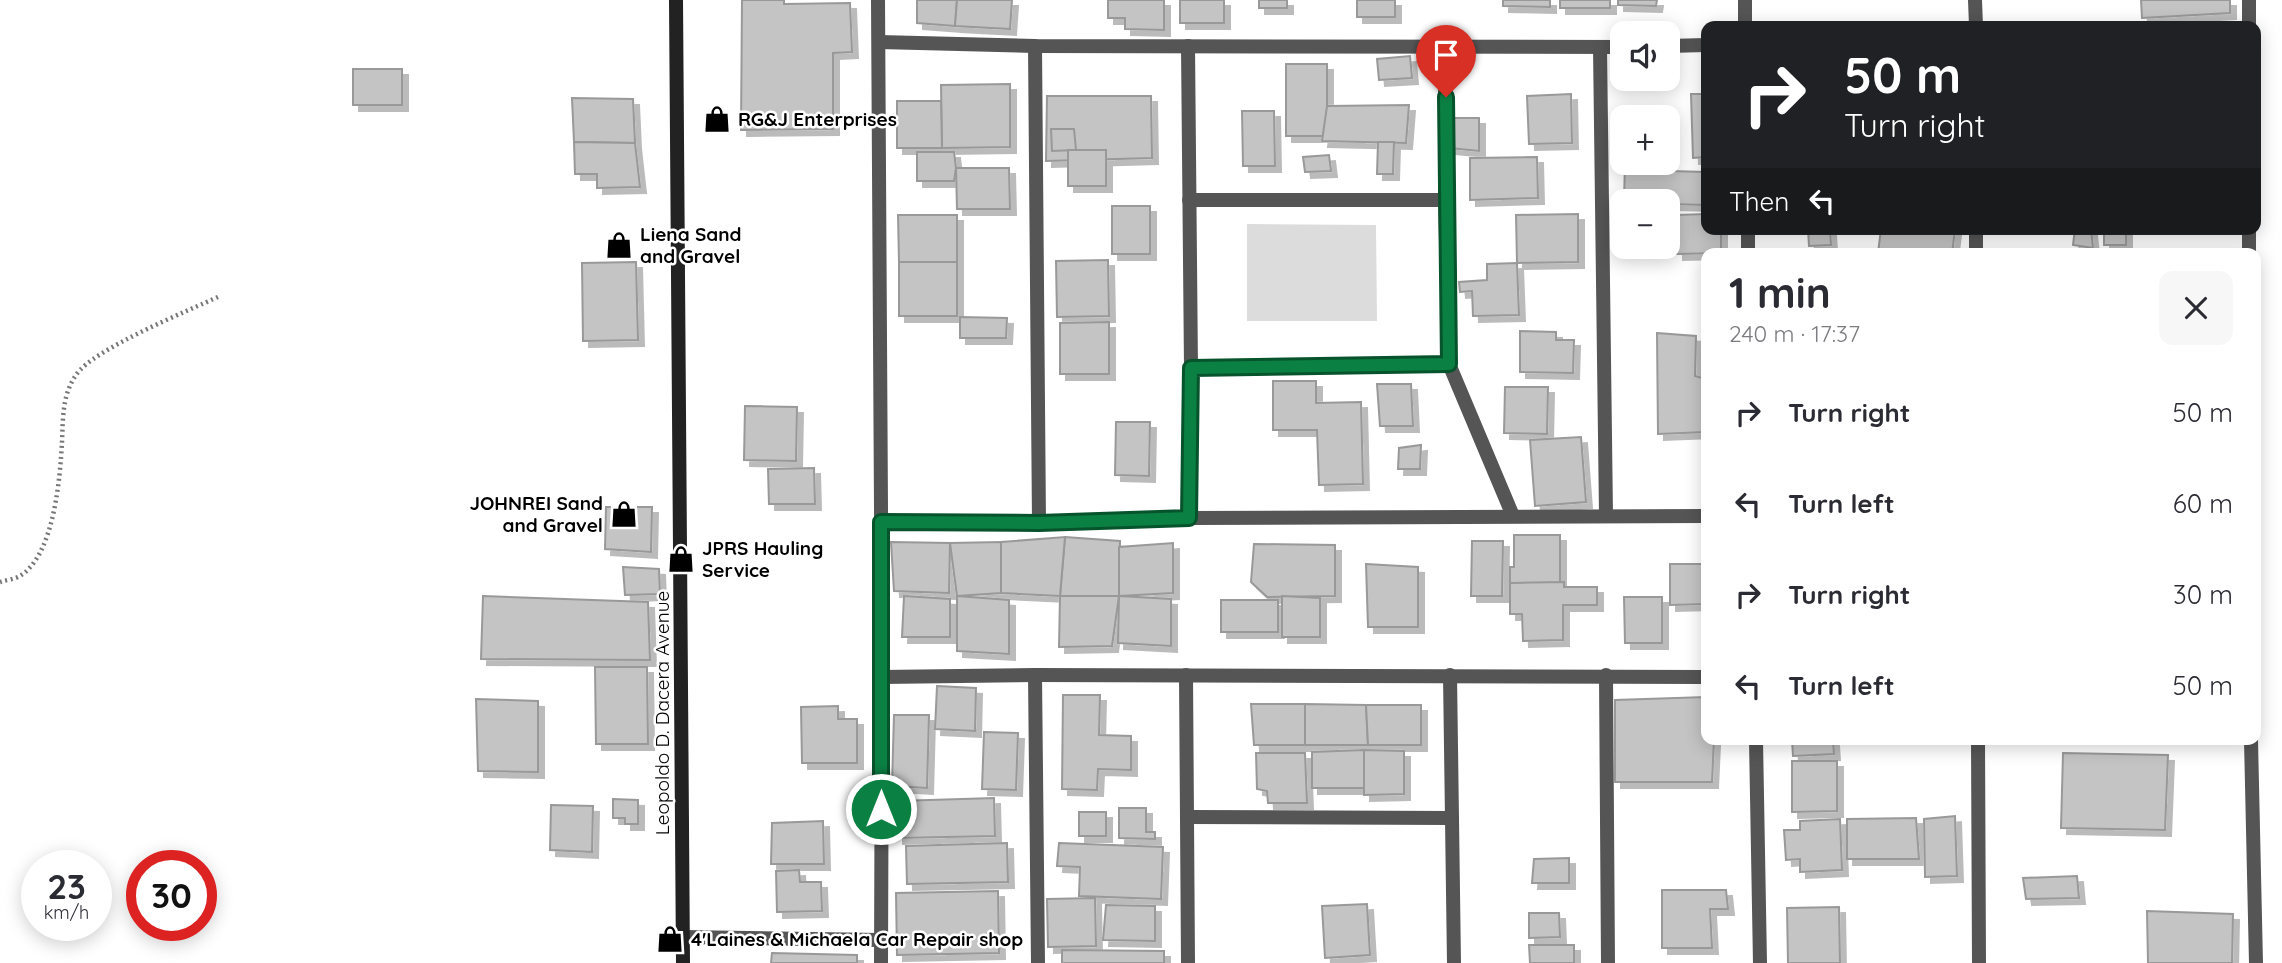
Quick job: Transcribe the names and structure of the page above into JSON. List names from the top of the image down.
{
  "streets": {
    "main road": ["Leopoldo D. Dacera Avenue"]
  },
  "places": {
    "shop": [
      "RG&J Enterprises",
      "Liena Sand and Gravel",
      "JOHNREI Sand and Gravel",
      "JPRS Hauling Service",
      "4'Laines & Michaela Car Repair shop"
    ]
  },
  "page": {
    "map_buttons": ["+", "−"],
    "turn": ["50 m", "Turn right"],
    "then": "Then",
    "heading": ["1 min", "240 m · 17:37"],
    "list": [
      {
        "name": "Turn right",
        "value": "50 m"
      },
      {
        "name": "Turn left",
        "value": "60 m"
      },
      {
        "name": "Turn right",
        "value": "30 m"
      },
      {
        "name": "Turn left",
        "value": "50 m"
      }
    ],
    "speed": "23 km/h",
    "limit": "30"
  }
}
